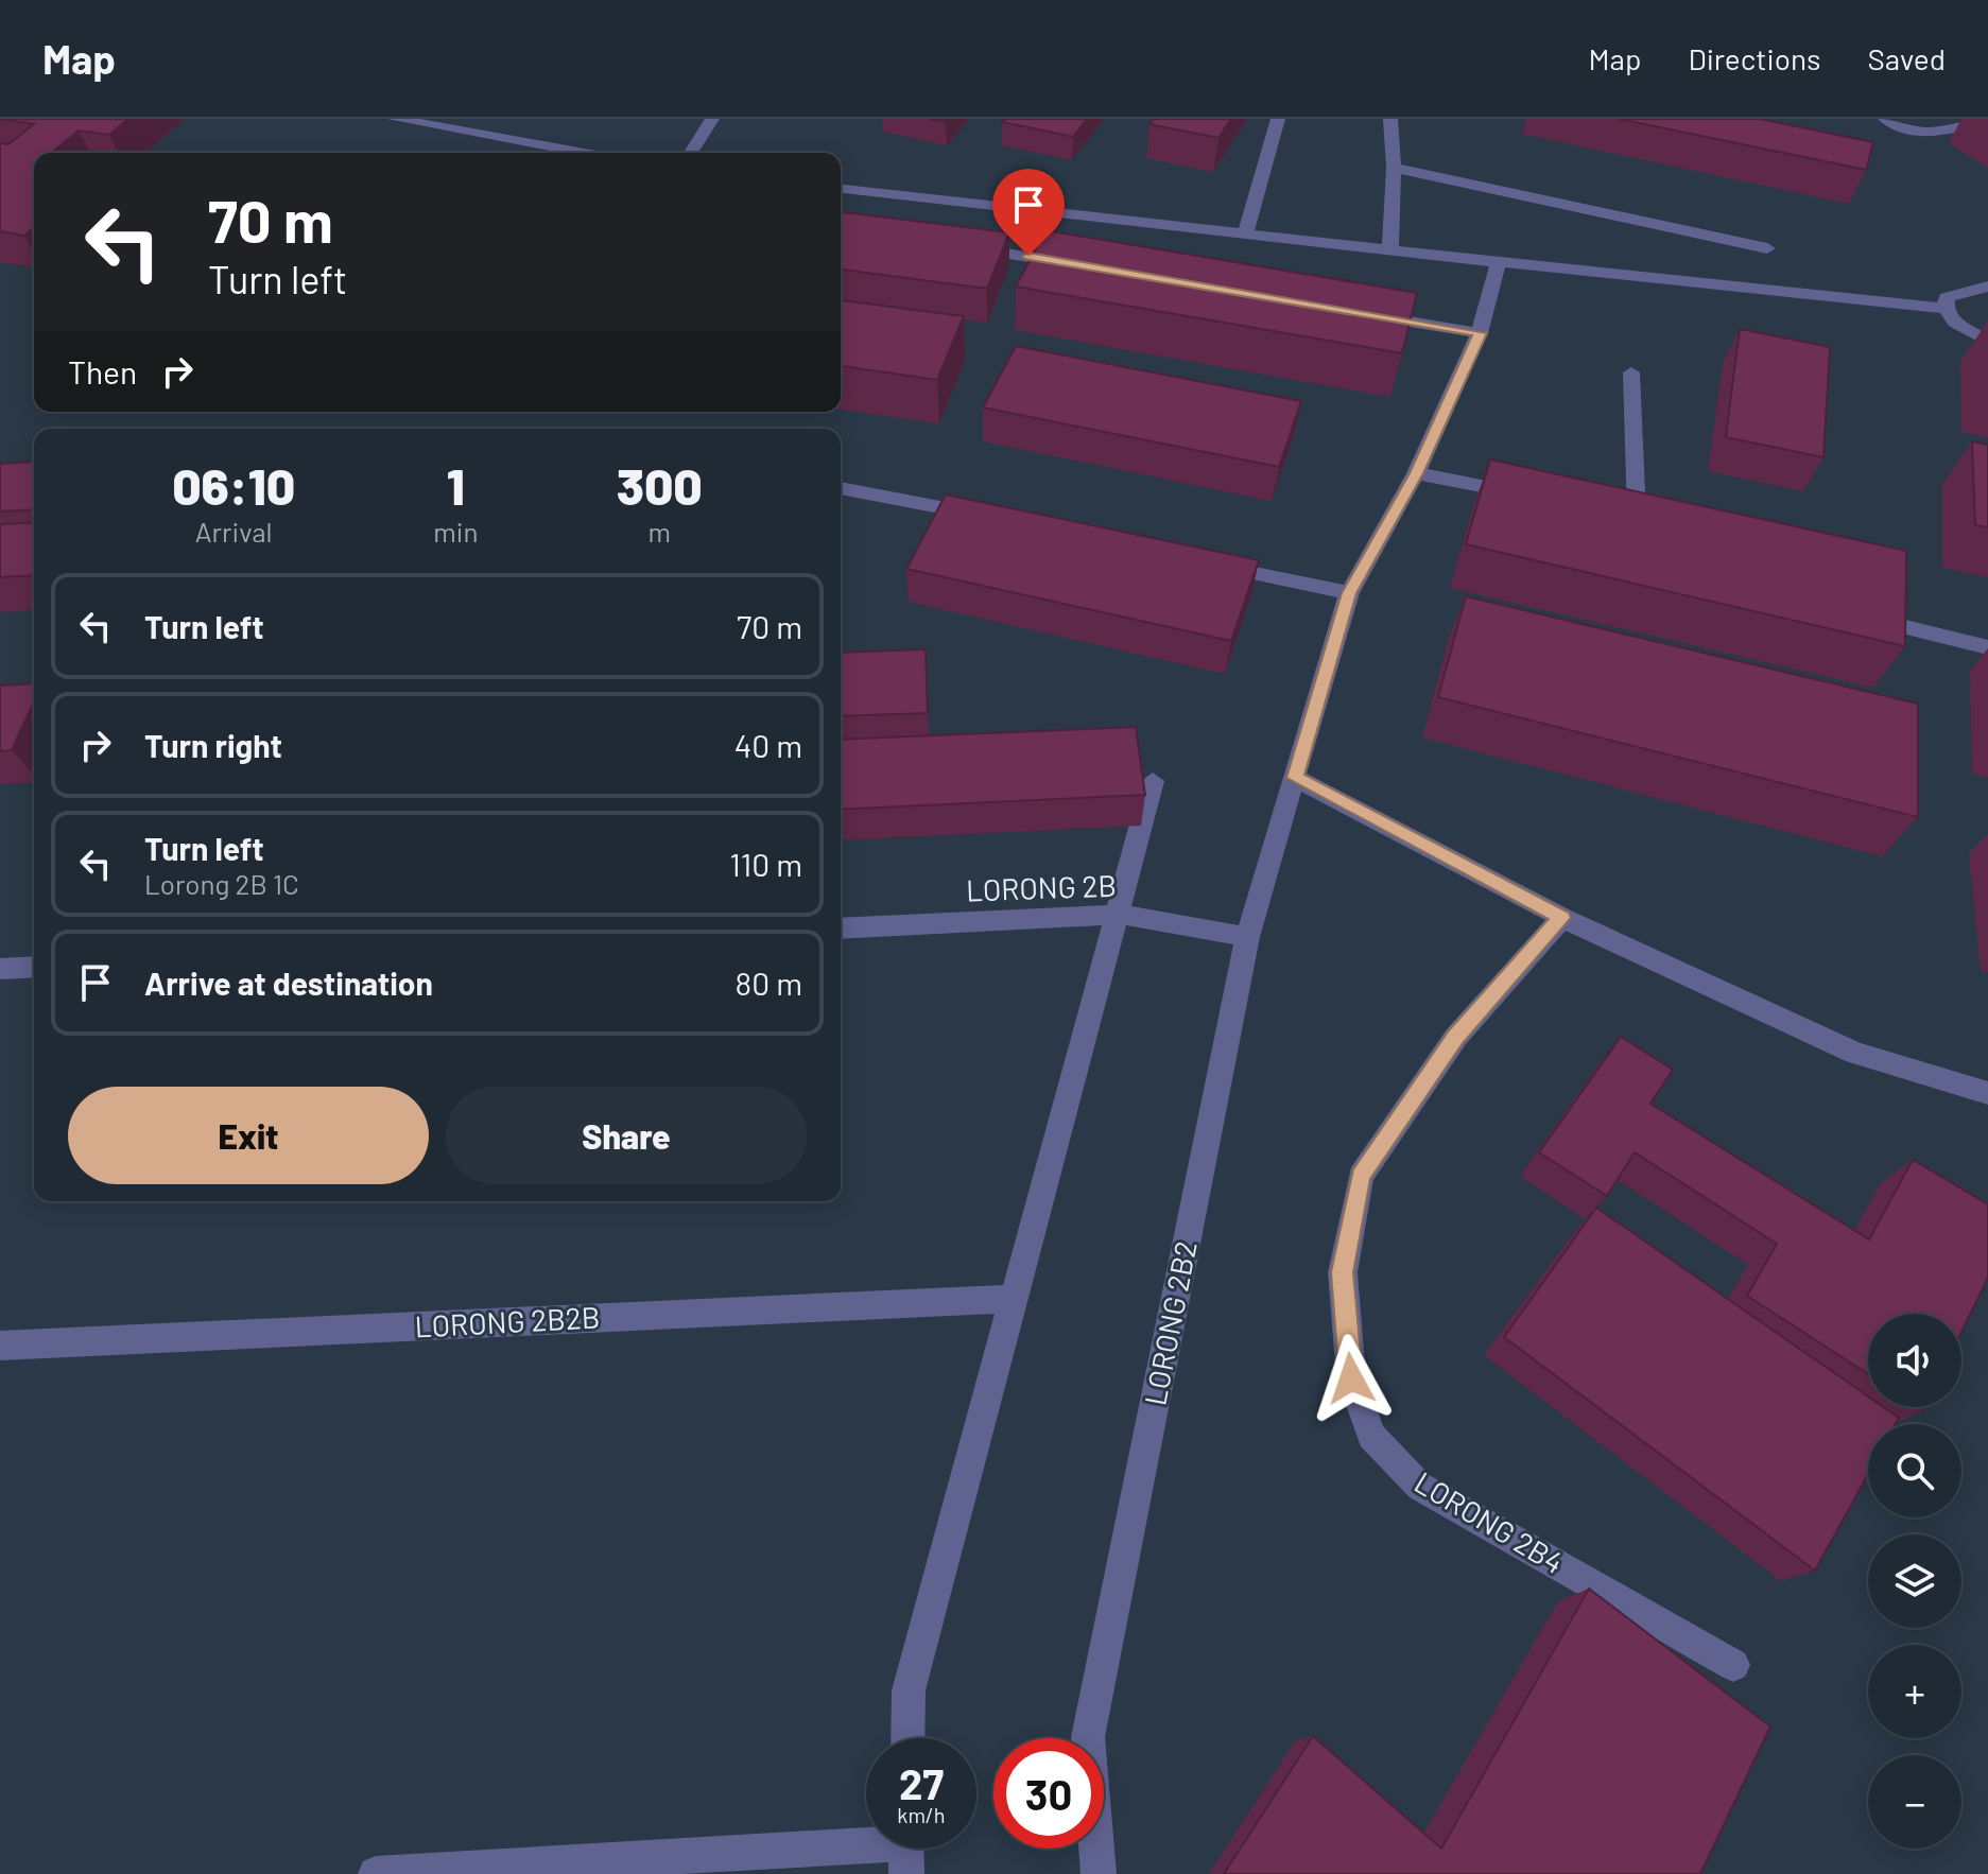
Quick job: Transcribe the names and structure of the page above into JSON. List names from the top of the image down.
{
  "streets": {
    "street": [
      "LORONG 2B",
      "LORONG 2B2B",
      "LORONG 2B2",
      "LORONG 2B4"
    ]
  },
  "crossings": [
    ["LORONG 2B", "LORONG 2B2"]
  ],
  "page": {
    "header": "Map",
    "nav": ["Map", "Directions", "Saved"],
    "turn": ["70 m", "Turn left"],
    "then": "Then",
    "eta": [
      "06:10",
      "Arrival",
      "1",
      "min",
      "300",
      "m"
    ],
    "list": [
      {
        "name": "Turn left",
        "value": "70 m"
      },
      {
        "name": "Turn right",
        "value": "40 m"
      },
      {
        "name": "Turn left",
        "note": "Lorong 2B 1C",
        "value": "110 m"
      },
      {
        "name": "Arrive at destination",
        "value": "80 m"
      }
    ],
    "buttons": ["Exit", "Share"],
    "map_buttons": ["+", "−"],
    "speed": "27 km/h",
    "limit": "30"
  }
}
